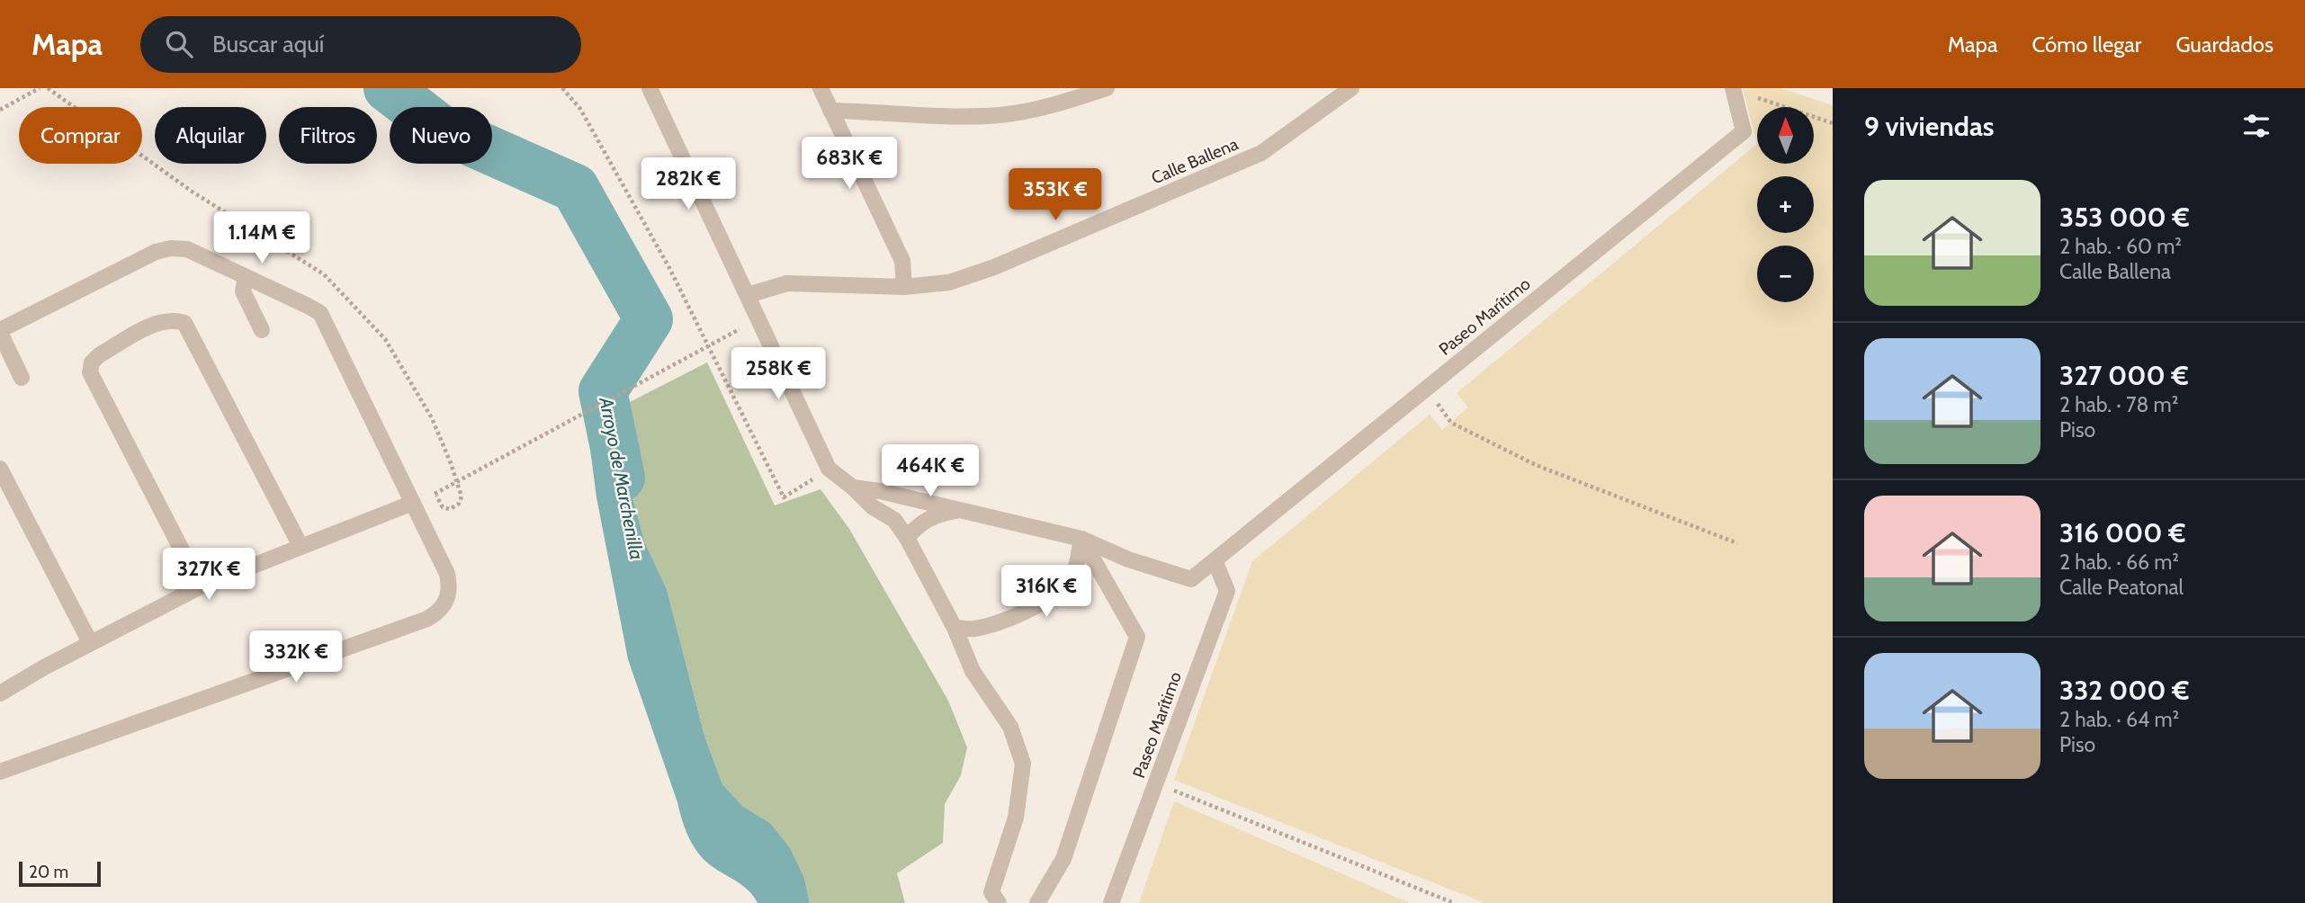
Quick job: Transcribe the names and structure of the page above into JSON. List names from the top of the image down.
{
  "streets": {
    "street": ["Calle Ballena", "Paseo Marítimo"]
  },
  "water": ["Arroyo de Marchenilla"],
  "scale_bar": "20 m",
  "north": "top",
  "page": {
    "header": "Mapa",
    "search": "Buscar aquí",
    "nav": ["Mapa", "Cómo llegar", "Guardados"],
    "heading": "9 viviendas",
    "map_buttons": ["+", "−"],
    "chip": [
      "Comprar",
      "Alquilar",
      "Filtros",
      "Nuevo"
    ],
    "price": [
      "683K €",
      "282K €",
      "353K €",
      "1.14M €",
      "258K €",
      "464K €",
      "327K €",
      "316K €",
      "332K €"
    ],
    "list": [
      {
        "name": "353 000 €",
        "note": "2 hab. · 60 m² · Calle Ballena"
      },
      {
        "name": "327 000 €",
        "note": "2 hab. · 78 m² · Piso"
      },
      {
        "name": "316 000 €",
        "note": "2 hab. · 66 m² · Calle Peatonal"
      },
      {
        "name": "332 000 €",
        "note": "2 hab. · 64 m² · Piso"
      }
    ],
    "scale": "20 m"
  }
}
